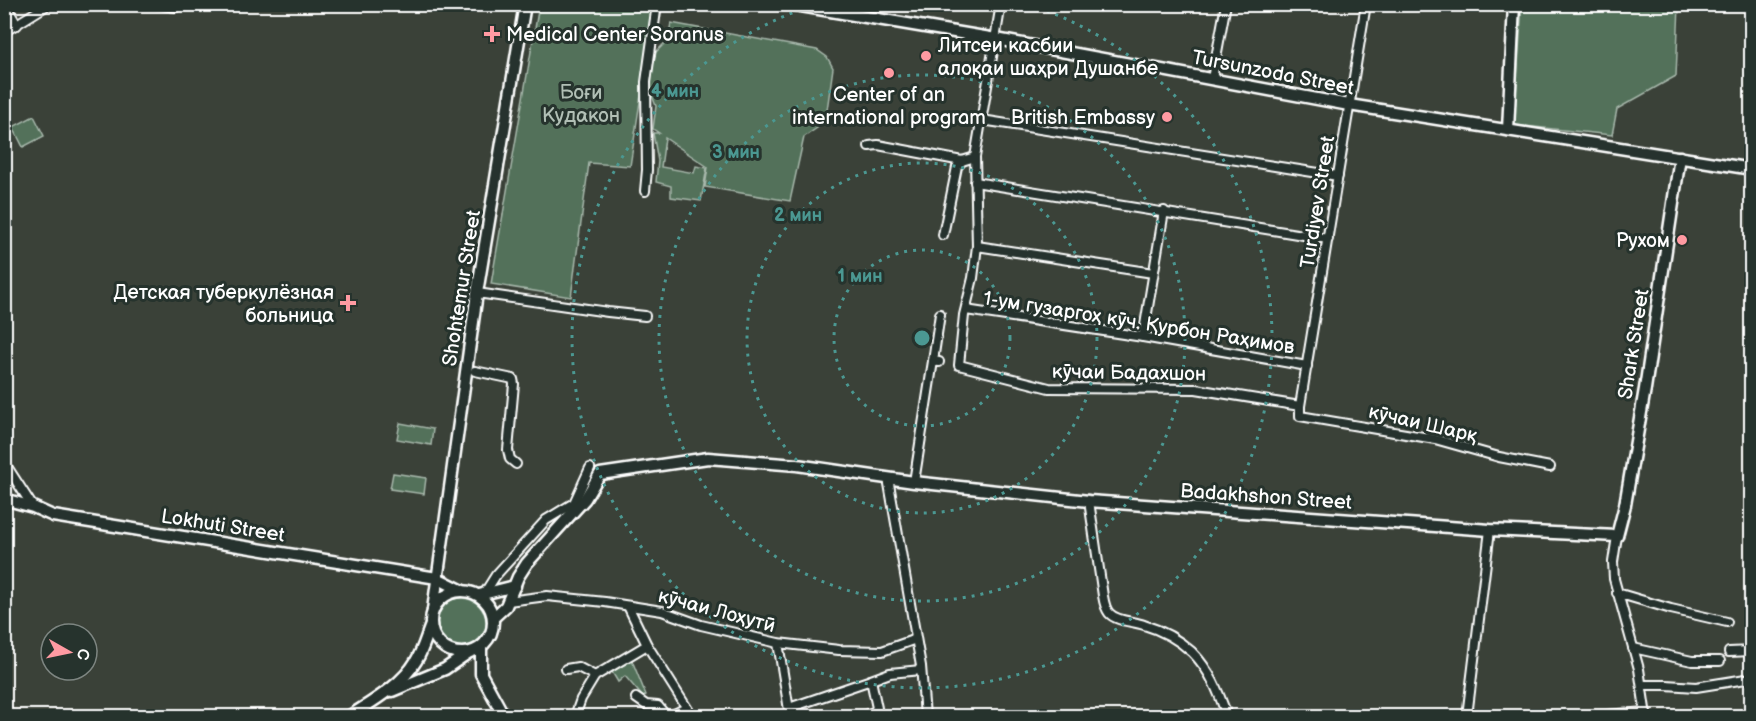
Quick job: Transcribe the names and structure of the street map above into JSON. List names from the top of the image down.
{
  "streets": {
    "main road": [
      "Tursunzoda Street",
      "Shohtemur Street",
      "Shark Street",
      "Badakhshon Street",
      "Lokhuti Street"
    ],
    "street": [
      "Turdiyev Street",
      "1-ум гузаргоҳ кӯч. Қурбон Раҳимов",
      "кӯчаи Бадахшон",
      "кӯчаи Шарқ",
      "кӯчаи Лоҳутӣ"
    ]
  },
  "crossings": [
    ["Tursunzoda Street", "Turdiyev Street"],
    ["Tursunzoda Street", "Shark Street"],
    ["Turdiyev Street", "1-ум гузаргоҳ кӯч. Қурбон Раҳимов"],
    ["Turdiyev Street", "кӯчаи Бадахшон"],
    ["Turdiyev Street", "кӯчаи Шарқ"],
    ["Shohtemur Street", "Lokhuti Street"],
    ["1-ум гузаргоҳ кӯч. Қурбон Раҳимов", "кӯчаи Бадахшон"],
    ["Shark Street", "Badakhshon Street"],
    ["кӯчаи Бадахшон", "кӯчаи Шарқ"]
  ],
  "parks": ["Боғи Кудакон"],
  "places": {
    "health": ["Medical Center Soranus", "Детская туберкулёзная больница"],
    "other": [
      "Литсеи касбии алоқаи шаҳри Душанбе",
      "Сenter of an international program",
      "British Embassy",
      "Рухом"
    ]
  },
  "north": "right",
  "rings": [
    "4 мин",
    "3 мин",
    "2 мин",
    "1 мин"
  ]
}
